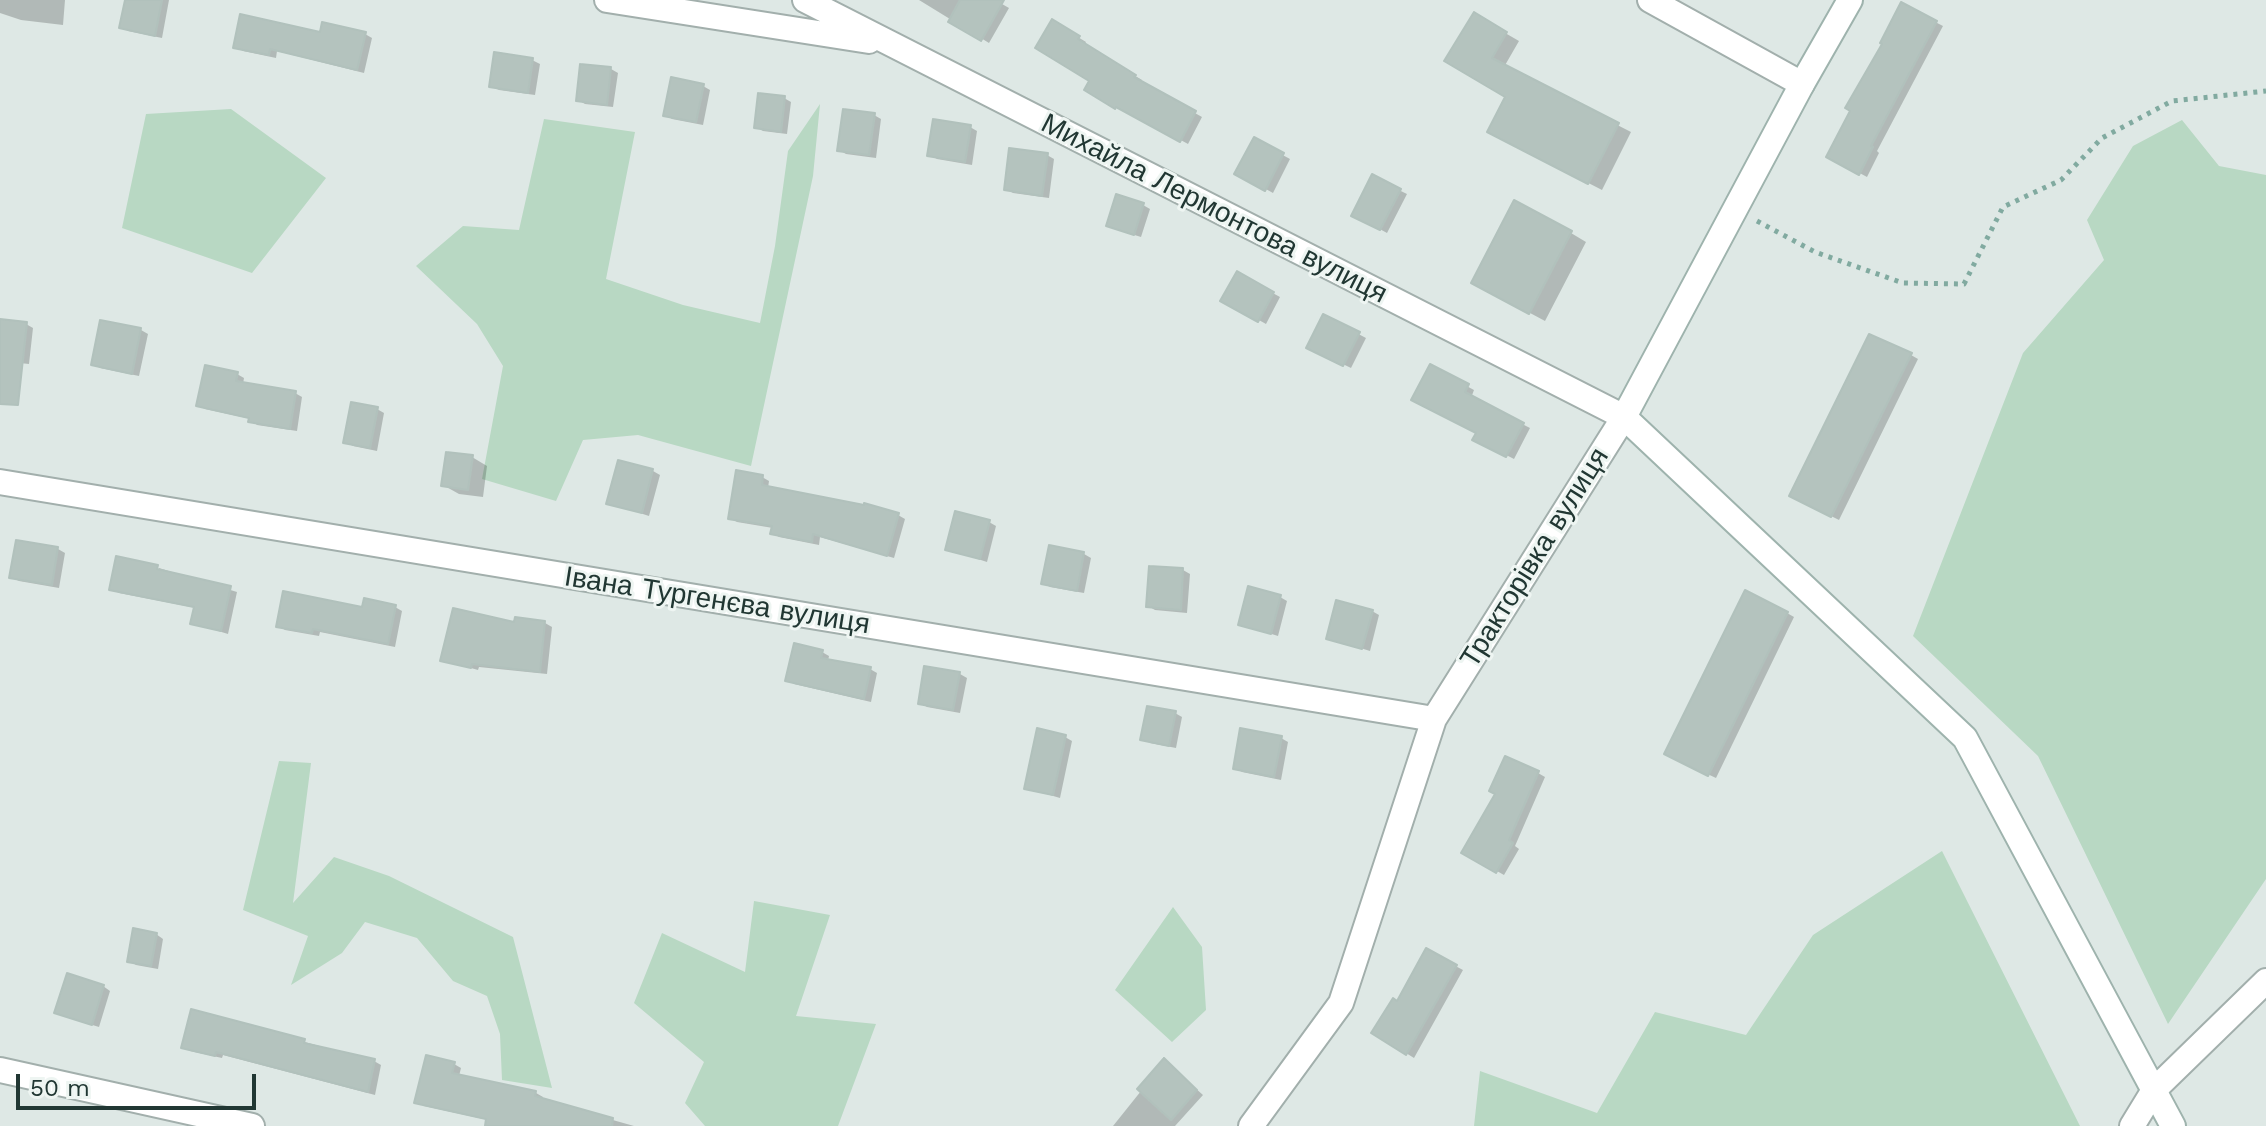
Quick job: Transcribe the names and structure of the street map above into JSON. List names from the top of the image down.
{
  "streets": {
    "street": ["Михайла Лермонтова вулиця", "Тракторівка вулиця", "Івана Тургенєва вулиця"]
  },
  "crossings": [
    ["Михайла Лермонтова вулиця", "Тракторівка вулиця"],
    ["Тракторівка вулиця", "Івана Тургенєва вулиця"]
  ],
  "scale_bar": "50 m"
}
